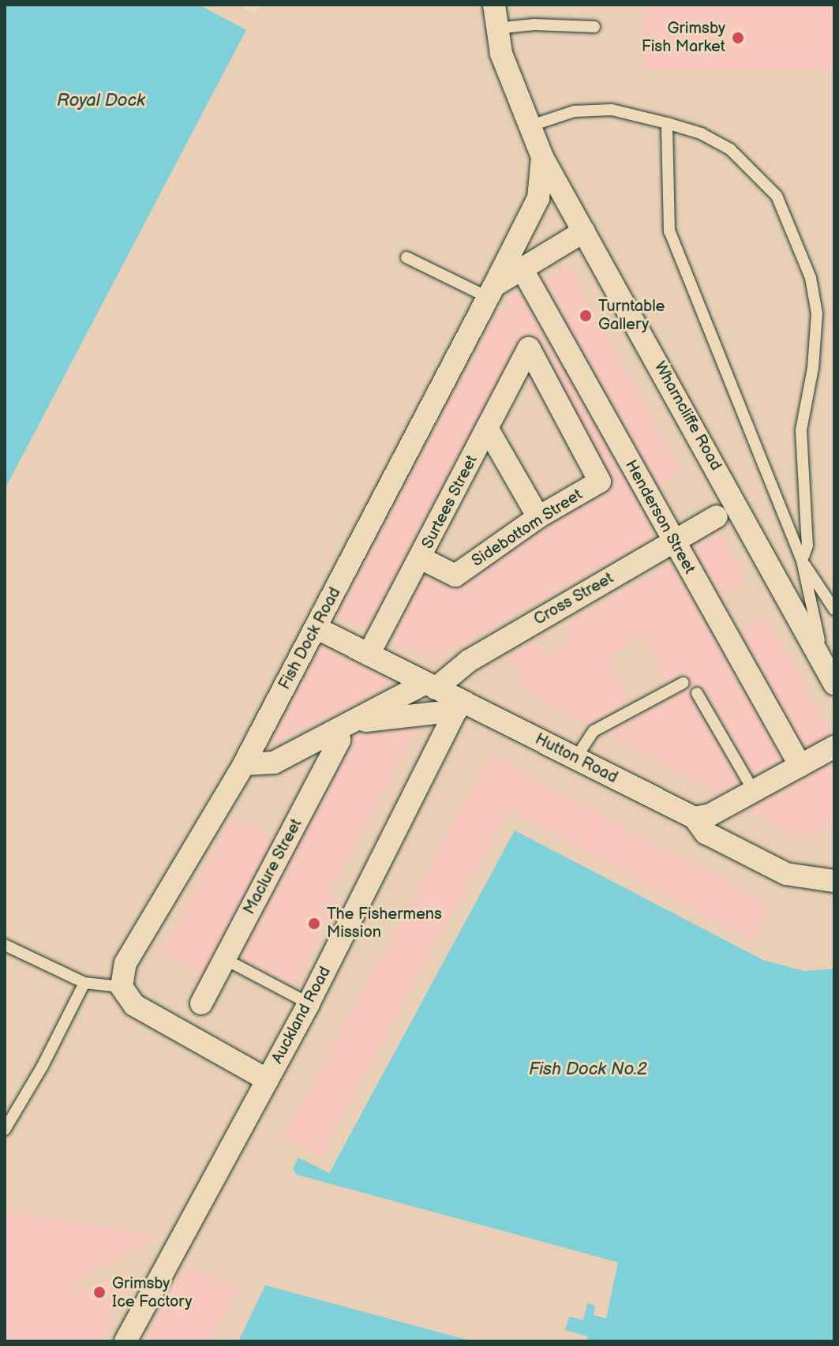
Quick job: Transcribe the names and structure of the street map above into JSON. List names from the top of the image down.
{
  "streets": {
    "street": [
      "Wharncliffe Road",
      "Surtees Street",
      "Henderson Street",
      "Sidebottom Street",
      "Cross Street",
      "Fish Dock Road",
      "Hutton Road",
      "Maclure Street",
      "Auckland Road"
    ]
  },
  "crossings": [
    ["Wharncliffe Road", "Fish Dock Road"],
    ["Surtees Street", "Sidebottom Street"],
    ["Surtees Street", "Hutton Road"],
    ["Henderson Street", "Cross Street"],
    ["Henderson Street", "Fish Dock Road"],
    ["Cross Street", "Fish Dock Road"],
    ["Cross Street", "Hutton Road"],
    ["Cross Street", "Maclure Street"],
    ["Cross Street", "Auckland Road"],
    ["Fish Dock Road", "Hutton Road"],
    ["Hutton Road", "Auckland Road"]
  ],
  "water": ["Royal Dock", "Fish Dock No.2"],
  "places": [
    "Grimsby Fish Market",
    "Turntable Gallery",
    "The Fishermens Mission",
    "Grimsby Ice Factory"
  ]
}
